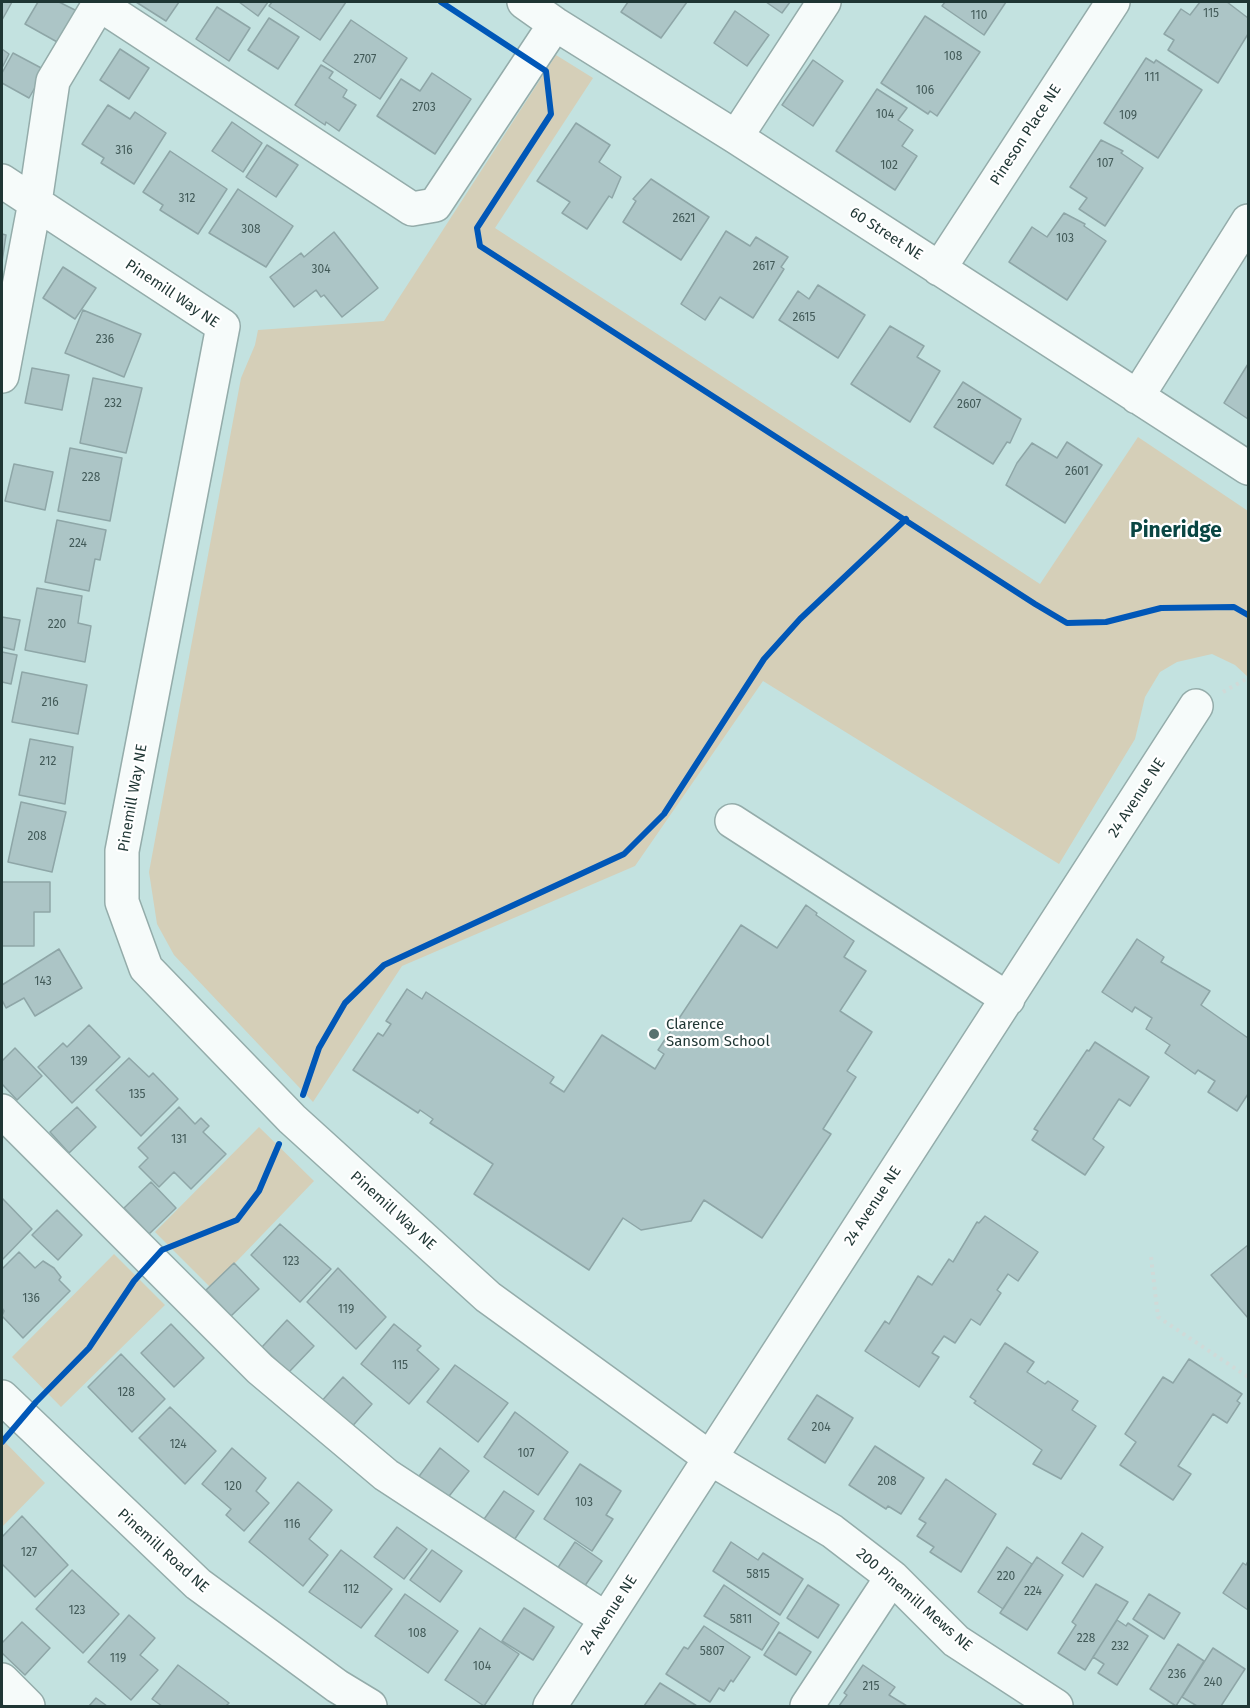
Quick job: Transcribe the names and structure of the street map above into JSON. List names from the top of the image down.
{
  "streets": {
    "street": [
      "Pineson Place NE",
      "60 Street NE",
      "Pinemill Way NE",
      "24 Avenue NE",
      "Pinemill Road NE",
      "200 Pinemill Mews NE"
    ]
  },
  "crossings": [
    ["Pineson Place NE", "60 Street NE"],
    ["Pinemill Way NE", "24 Avenue NE"],
    ["Pinemill Way NE", "200 Pinemill Mews NE"],
    ["24 Avenue NE", "200 Pinemill Mews NE"]
  ],
  "districts": ["Pineridge"],
  "places": ["Clarence Sansom School"],
  "house_numbers": [
    "115",
    "110",
    "108",
    "2707",
    "111",
    "106",
    "2703",
    "104",
    "109",
    "316",
    "107",
    "102",
    "312",
    "2621",
    "308",
    "103",
    "2617",
    "304",
    "2615",
    "236",
    "232",
    "2607",
    "2601",
    "228",
    "224",
    "220",
    "216",
    "212",
    "208",
    "143",
    "139",
    "135",
    "131",
    "123",
    "136",
    "119",
    "115",
    "128",
    "204",
    "124",
    "107",
    "208",
    "120",
    "103",
    "116",
    "127",
    "5815",
    "220",
    "112",
    "224",
    "123",
    "5811",
    "108",
    "228",
    "232",
    "5807",
    "119",
    "104",
    "236",
    "240",
    "215"
  ]
}
